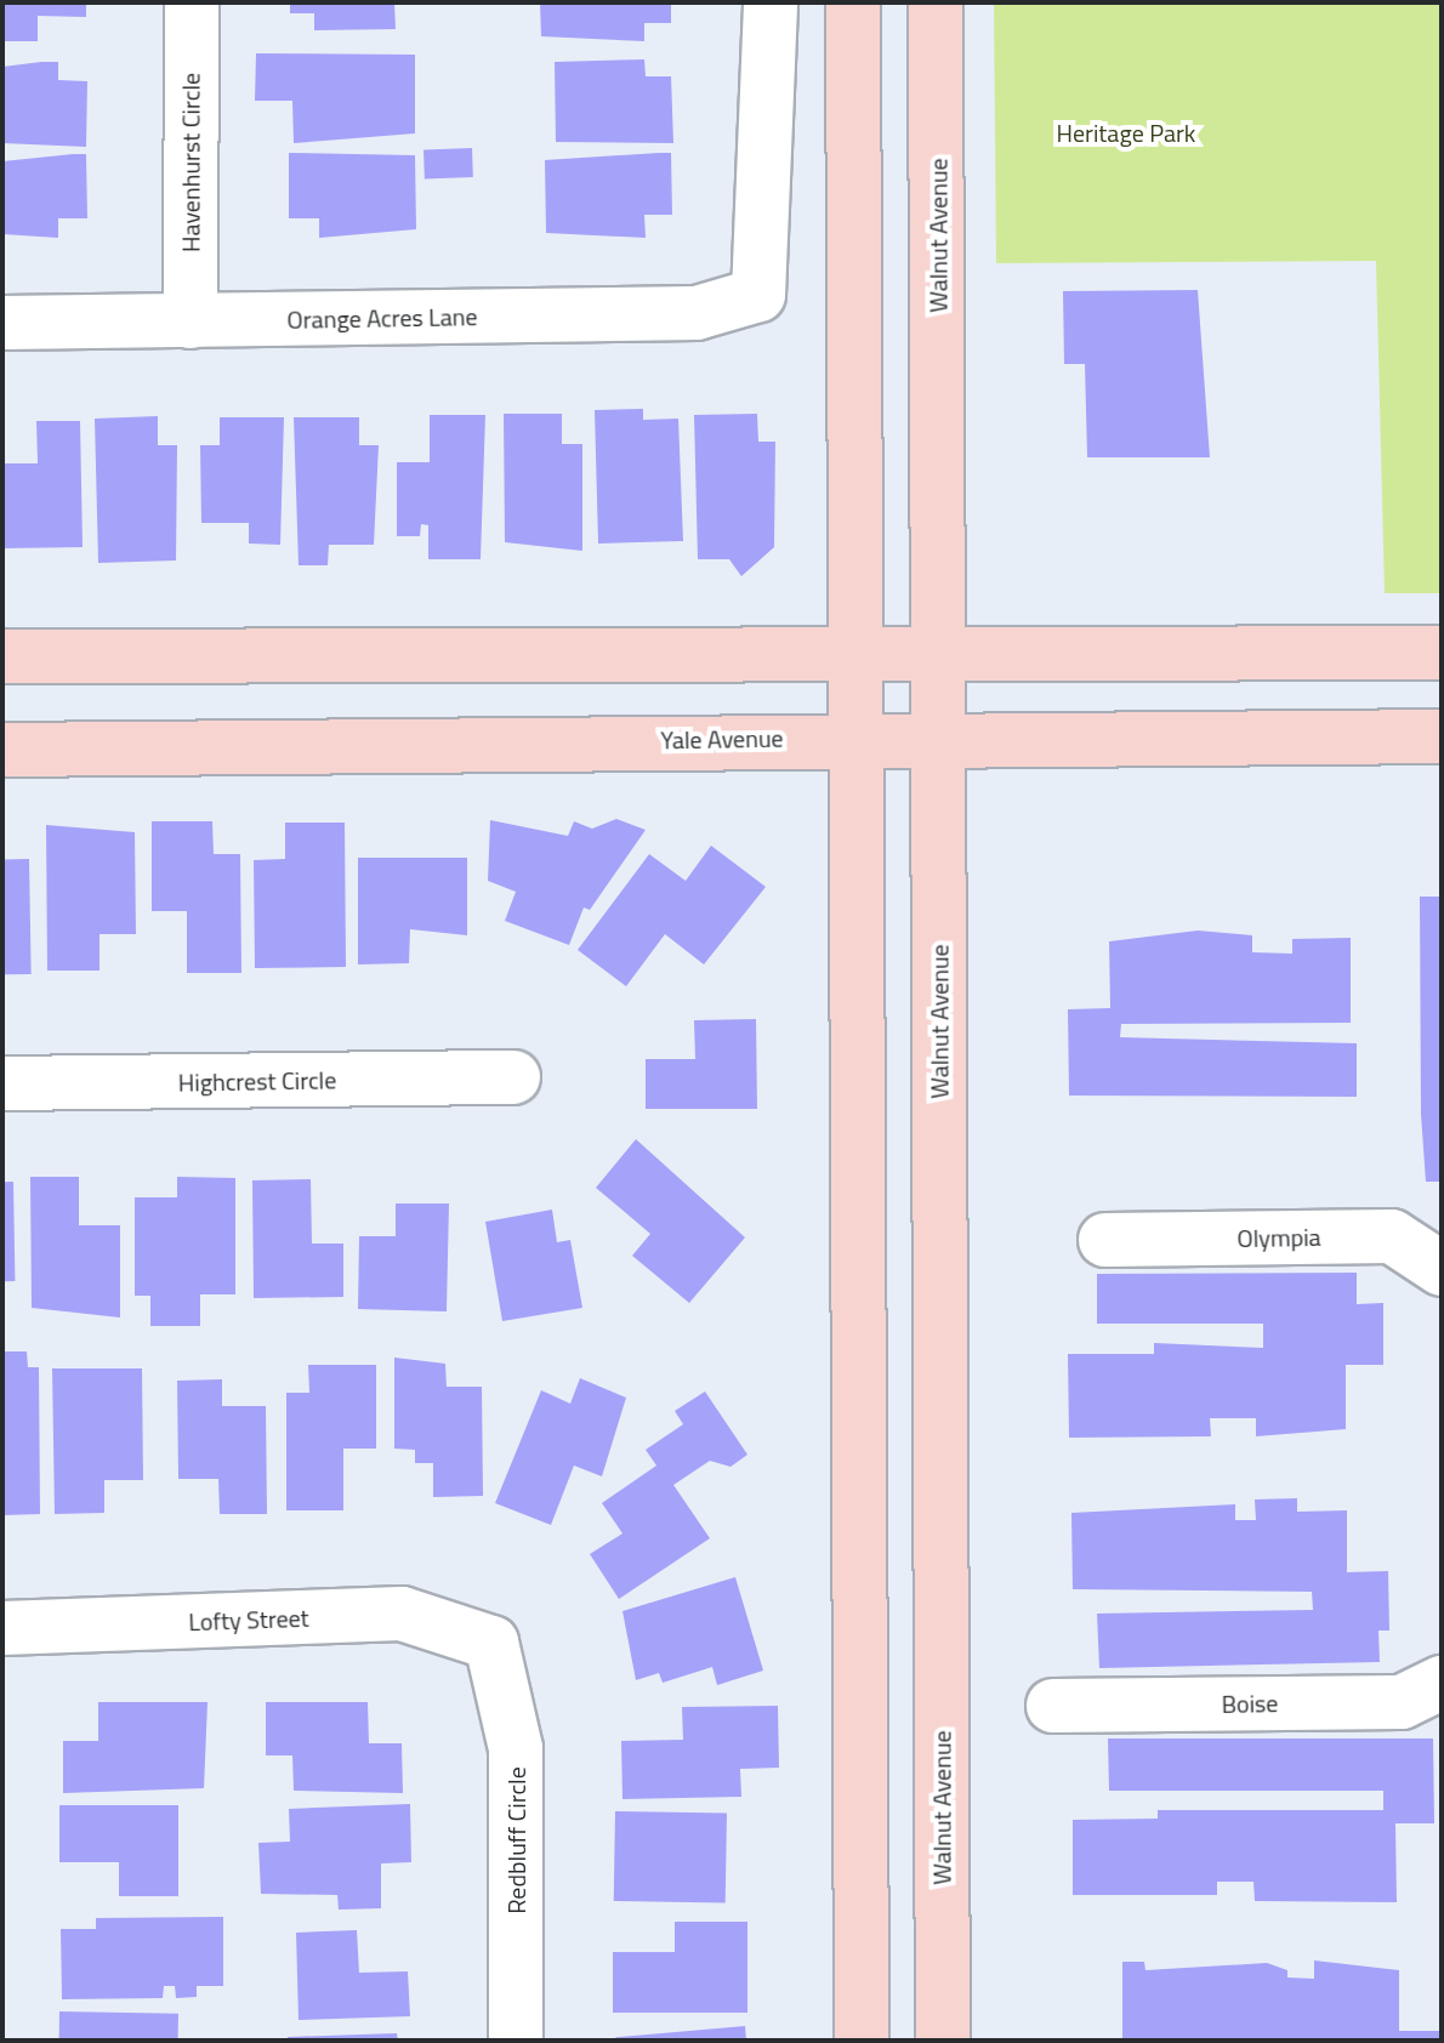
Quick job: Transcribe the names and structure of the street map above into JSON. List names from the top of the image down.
{
  "streets": {
    "main road": ["Walnut Avenue", "Yale Avenue"],
    "street": [
      "Havenhurst Circle",
      "Orange Acres Lane",
      "Highcrest Circle",
      "Olympia",
      "Lofty Street",
      "Boise",
      "Redbluff Circle"
    ]
  },
  "crossings": [
    ["Havenhurst Circle", "Orange Acres Lane"],
    ["Walnut Avenue", "Yale Avenue"],
    ["Lofty Street", "Redbluff Circle"]
  ],
  "parks": ["Heritage Park"]
}
